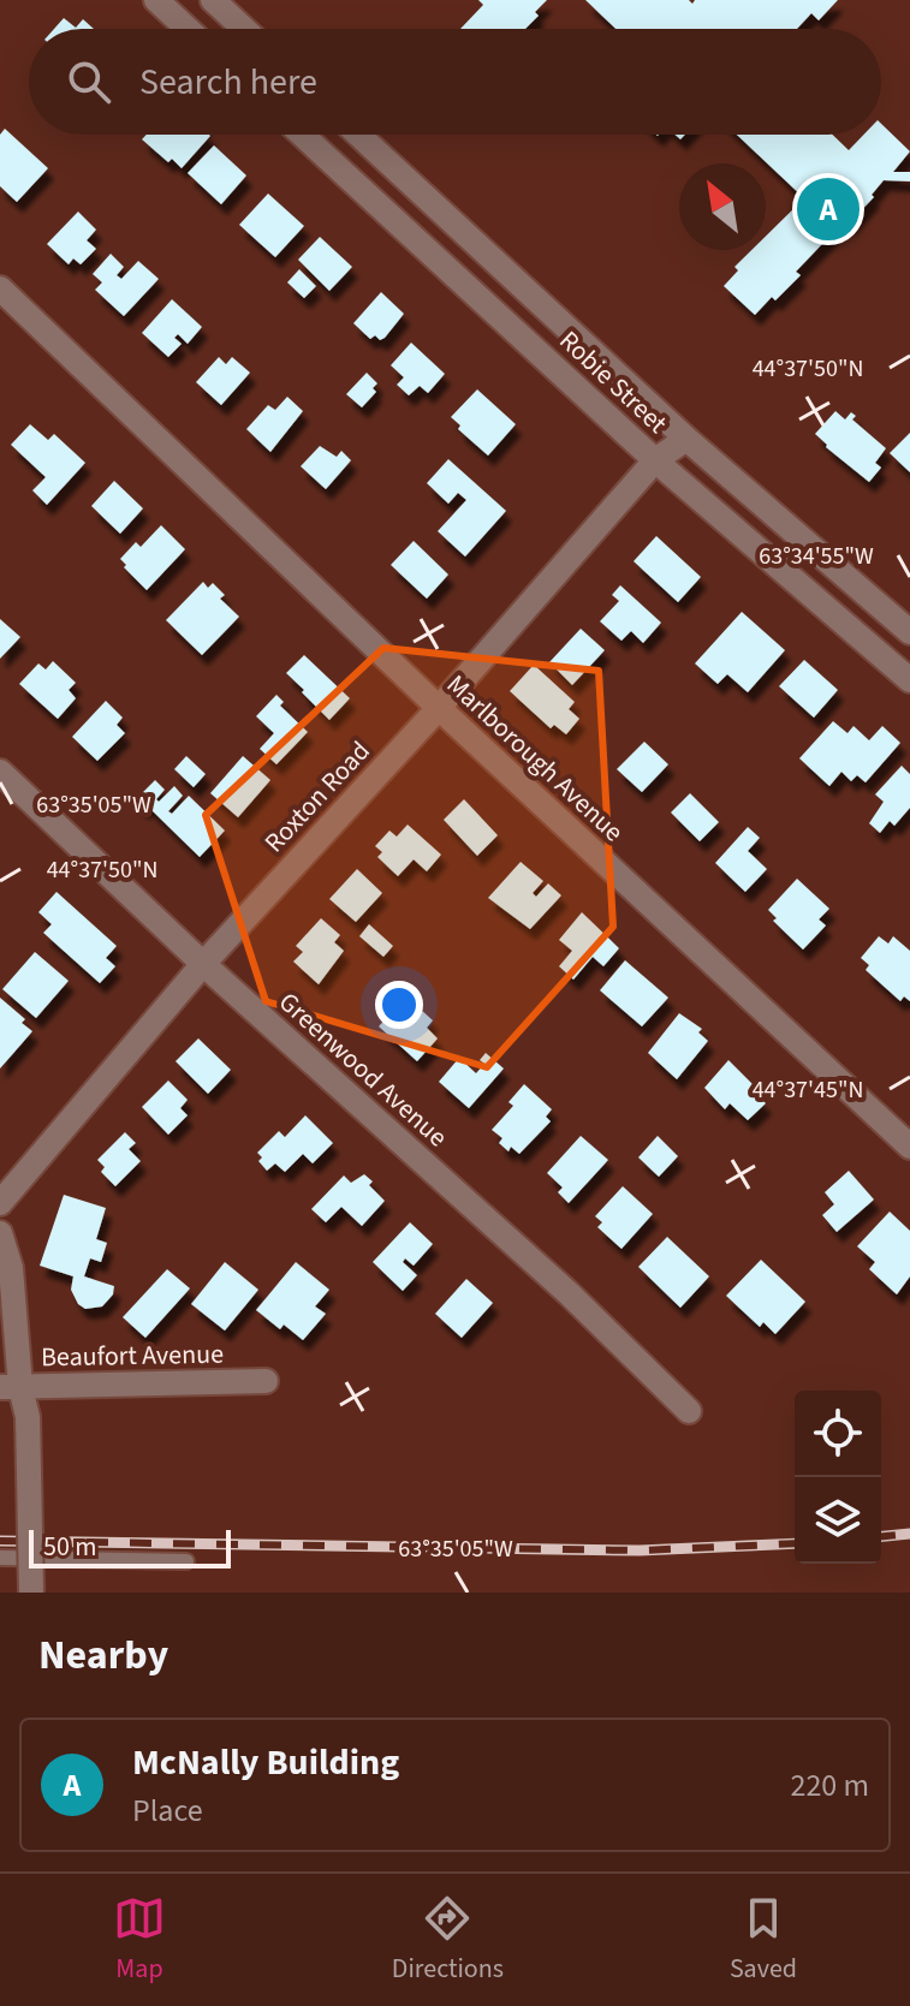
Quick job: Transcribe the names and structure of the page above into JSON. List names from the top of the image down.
{
  "streets": {
    "street": [
      "Robie Street",
      "Marlborough Avenue",
      "Roxton Road",
      "Greenwood Avenue",
      "Beaufort Avenue"
    ]
  },
  "crossings": [
    ["Robie Street", "Roxton Road"],
    ["Marlborough Avenue", "Roxton Road"],
    ["Roxton Road", "Greenwood Avenue"]
  ],
  "scale_bar": "50 m",
  "north": "top left",
  "page": {
    "search": "Search here",
    "pins": "A",
    "scale": "50 m",
    "heading": "Nearby",
    "list": [
      {
        "mark": "A",
        "name": "McNally Building",
        "note": "Place",
        "value": "220 m"
      }
    ],
    "nav": ["Map", "Directions", "Saved"]
  },
  "coordinates": [
    "44°37'50\"N",
    "63°34'55\"W",
    "63°35'05\"W",
    "44°37'45\"N"
  ]
}
